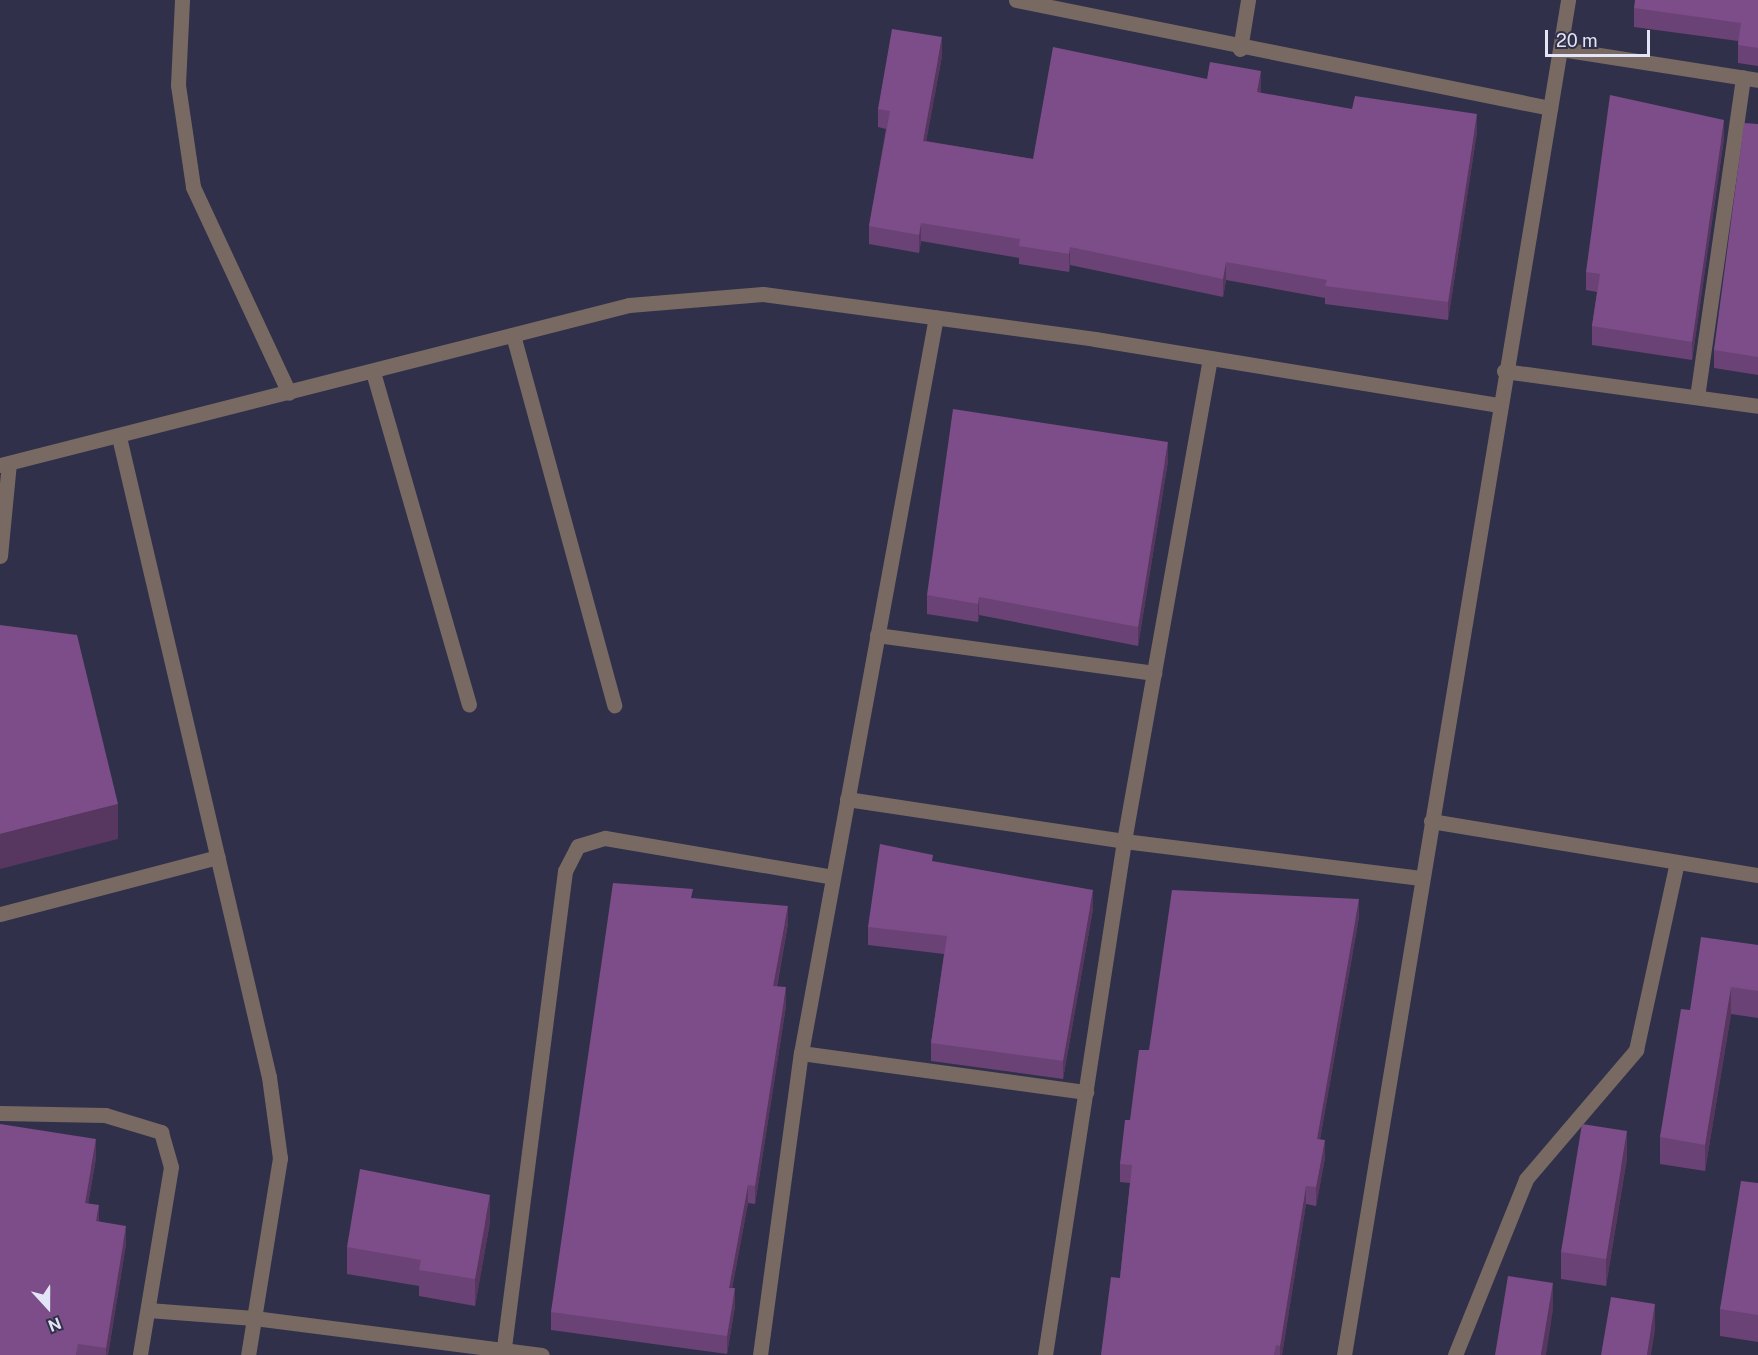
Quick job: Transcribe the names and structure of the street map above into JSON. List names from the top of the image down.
{
  "scale_bar": "20 m",
  "north": "bottom"
}
